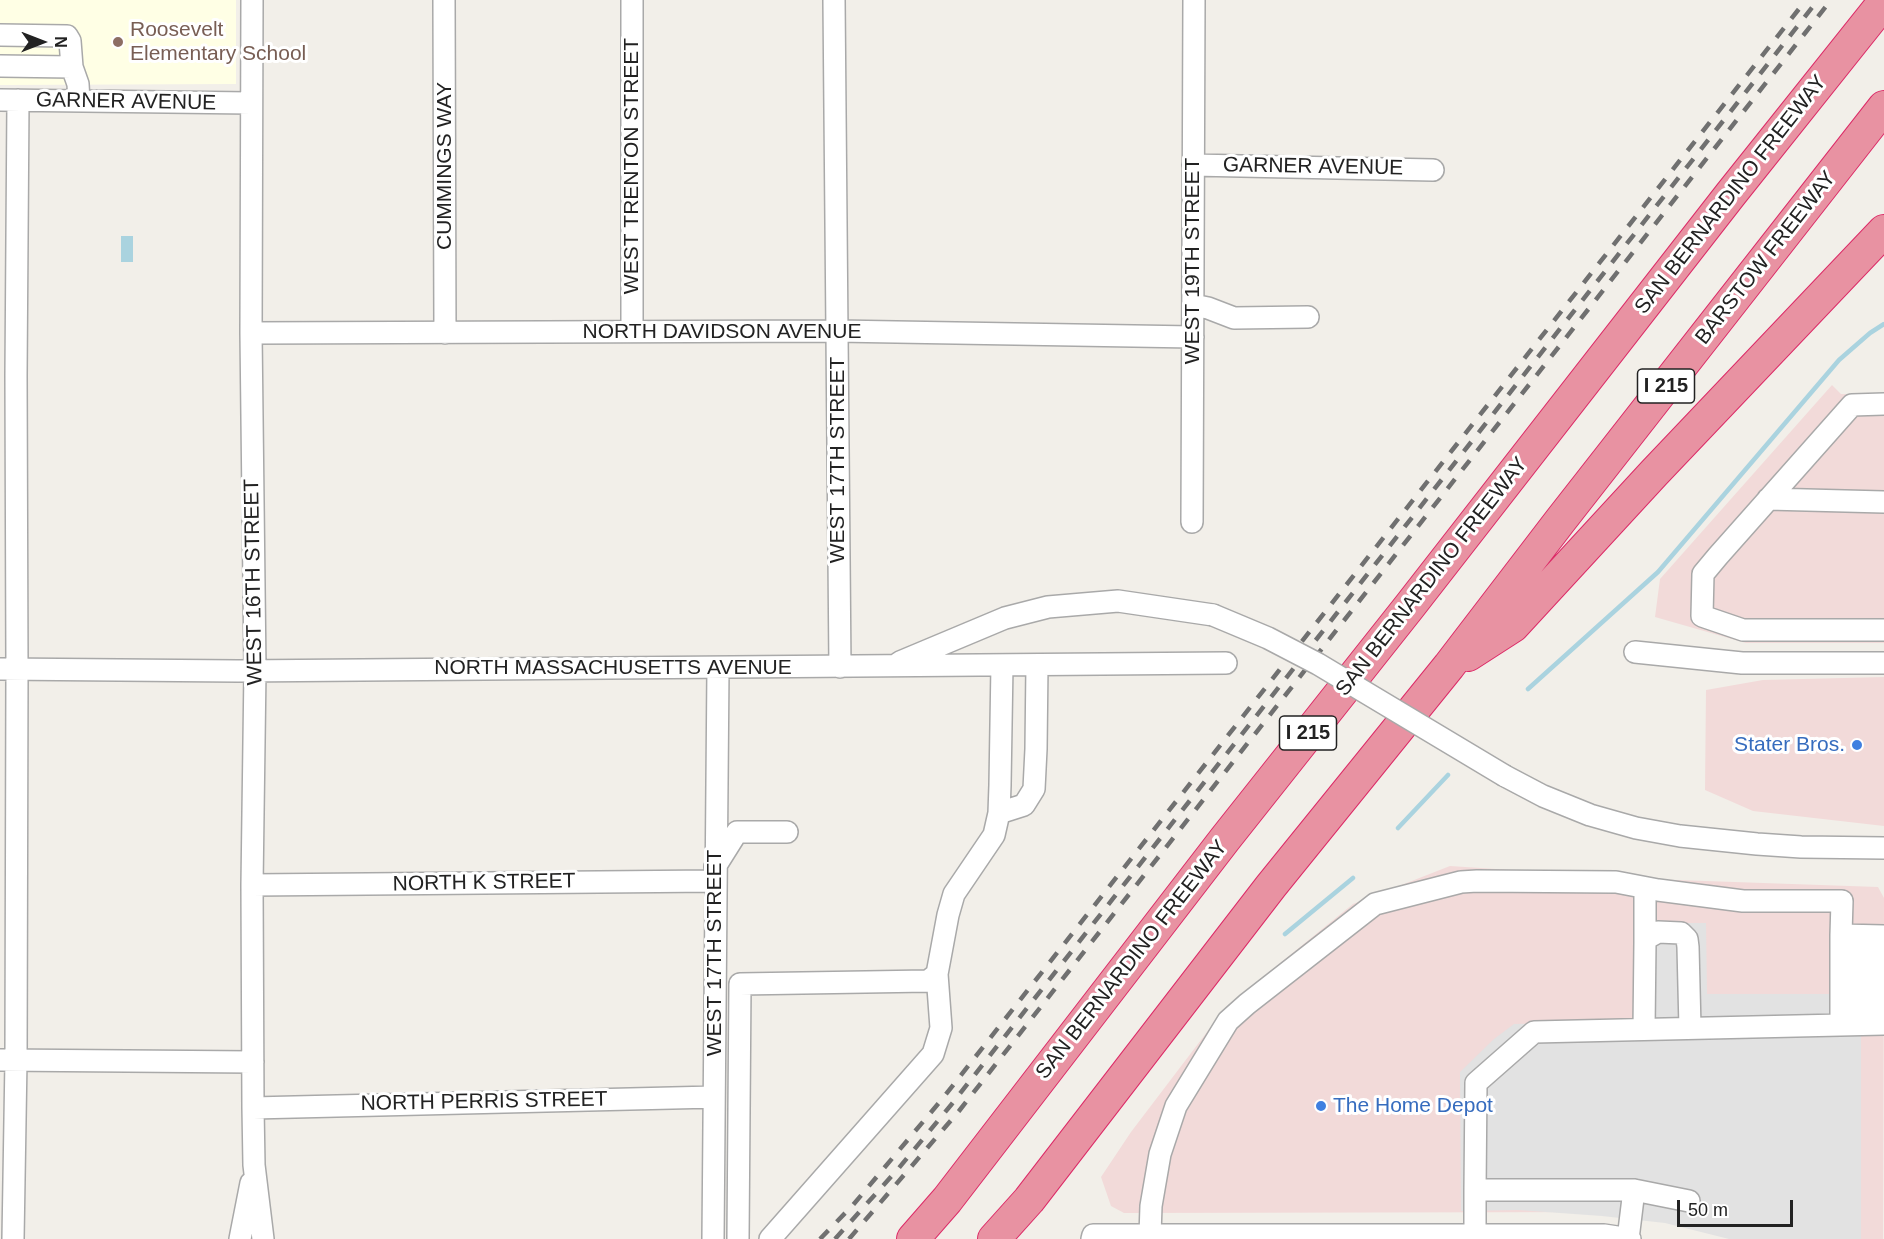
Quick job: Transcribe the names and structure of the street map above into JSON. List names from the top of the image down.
{
  "streets": {
    "highway": ["SAN BERNARDINO FREEWAY", "BARSTOW FREEWAY", "I 215"],
    "street": [
      "GARNER AVENUE",
      "CUMMINGS WAY",
      "WEST TRENTON STREET",
      "WEST 19TH STREET",
      "NORTH DAVIDSON AVENUE",
      "WEST 17TH STREET",
      "WEST 16TH STREET",
      "NORTH MASSACHUSETTS AVENUE",
      "NORTH K STREET",
      "NORTH PERRIS STREET"
    ]
  },
  "crossings": [
    ["GARNER AVENUE", "WEST 19TH STREET"],
    ["GARNER AVENUE", "WEST 16TH STREET"],
    ["CUMMINGS WAY", "NORTH DAVIDSON AVENUE"],
    ["WEST TRENTON STREET", "NORTH DAVIDSON AVENUE"],
    ["BARSTOW FREEWAY", "I 215"],
    ["WEST 19TH STREET", "NORTH DAVIDSON AVENUE"],
    ["NORTH DAVIDSON AVENUE", "WEST 17TH STREET"],
    ["NORTH DAVIDSON AVENUE", "WEST 16TH STREET"],
    ["WEST 17TH STREET", "NORTH MASSACHUSETTS AVENUE"],
    ["WEST 17TH STREET", "NORTH K STREET"],
    ["WEST 17TH STREET", "NORTH PERRIS STREET"],
    ["WEST 16TH STREET", "NORTH MASSACHUSETTS AVENUE"],
    ["WEST 16TH STREET", "NORTH K STREET"],
    ["WEST 16TH STREET", "NORTH PERRIS STREET"]
  ],
  "places": ["Roosevelt Elementary School", "Stater Bros.", "The Home Depot"],
  "scale_bar": "50 m",
  "north": "right"
}
